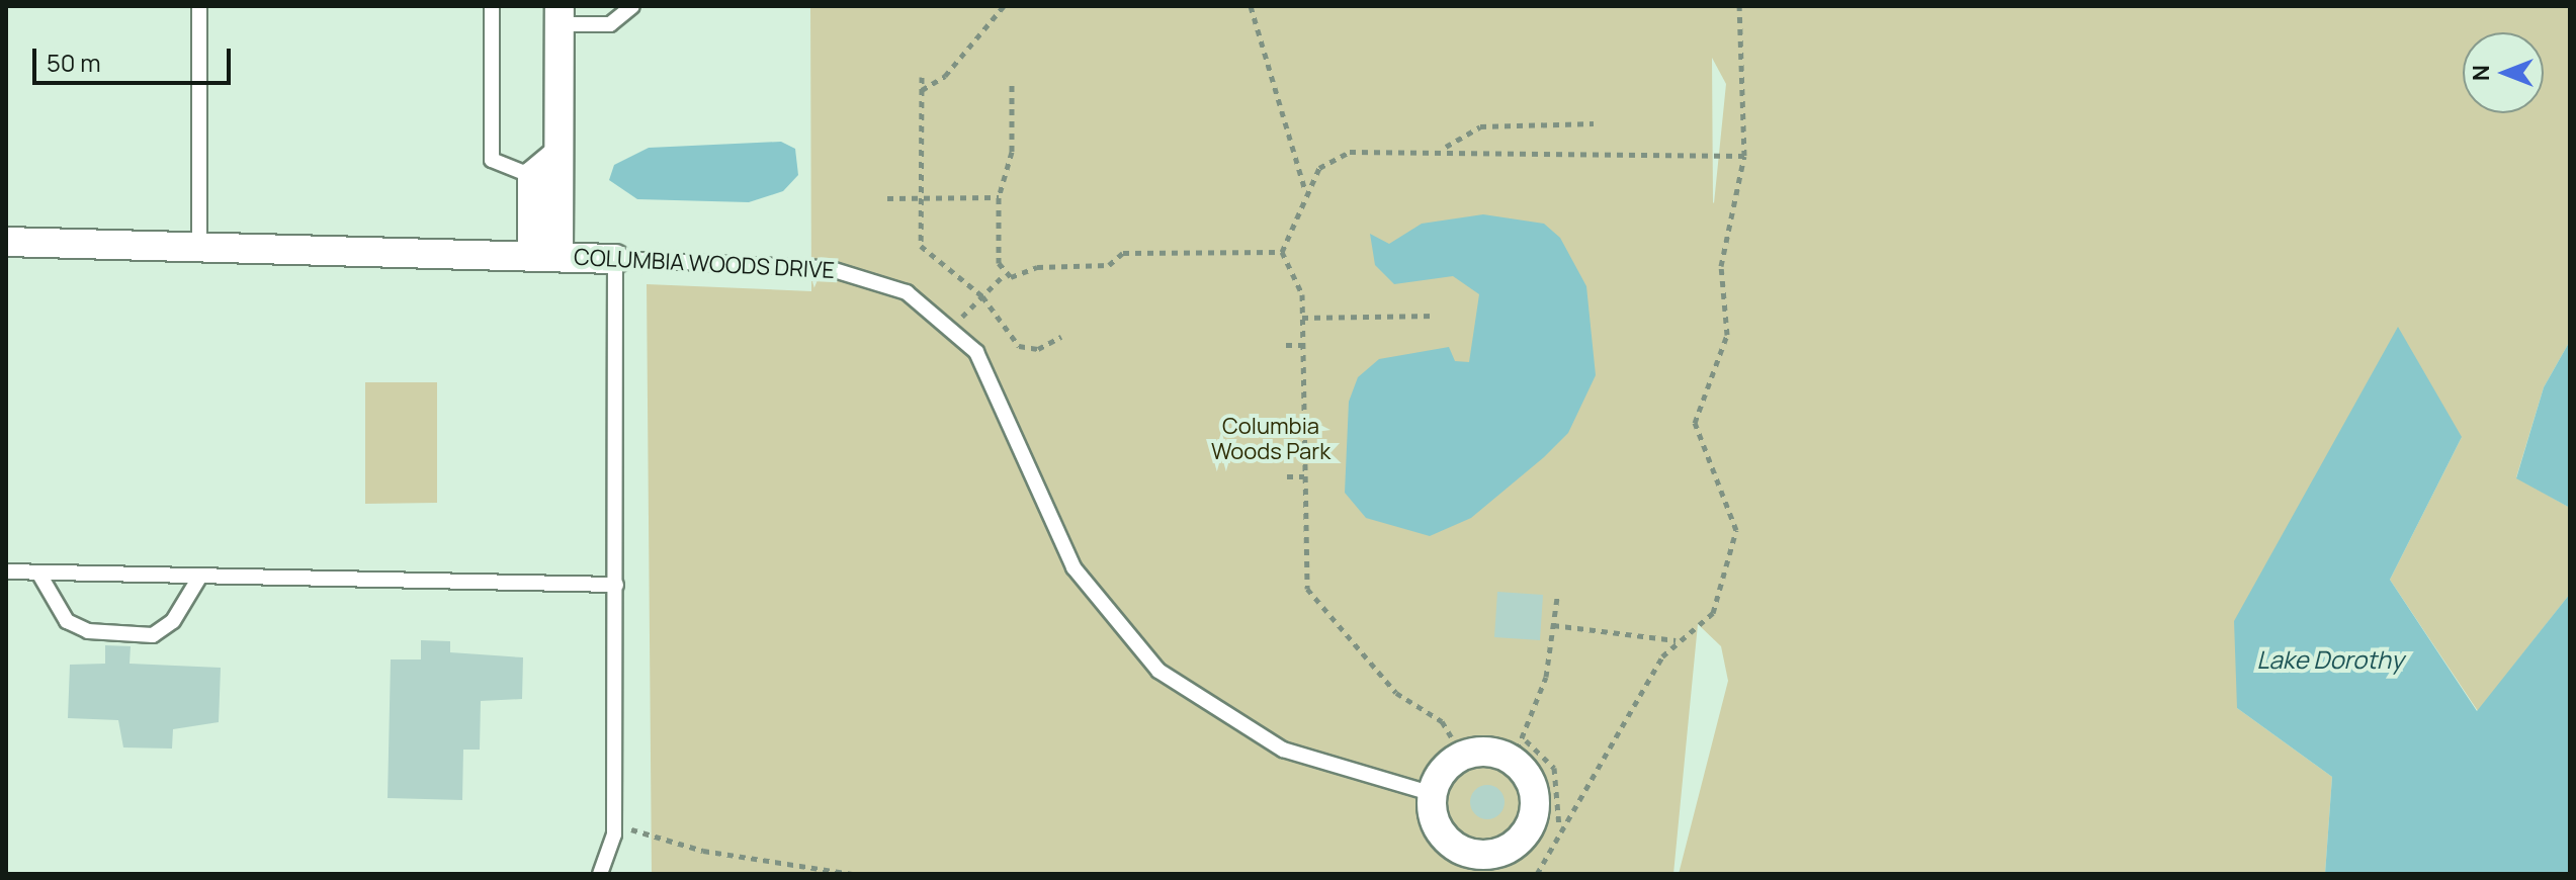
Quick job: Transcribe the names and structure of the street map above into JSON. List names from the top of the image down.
{
  "streets": {
    "street": ["COLUMBIA WOODS DRIVE"]
  },
  "water": ["Lake Dorothy"],
  "parks": ["Columbia Woods Park"],
  "scale_bar": "50 m",
  "north": "left"
}
